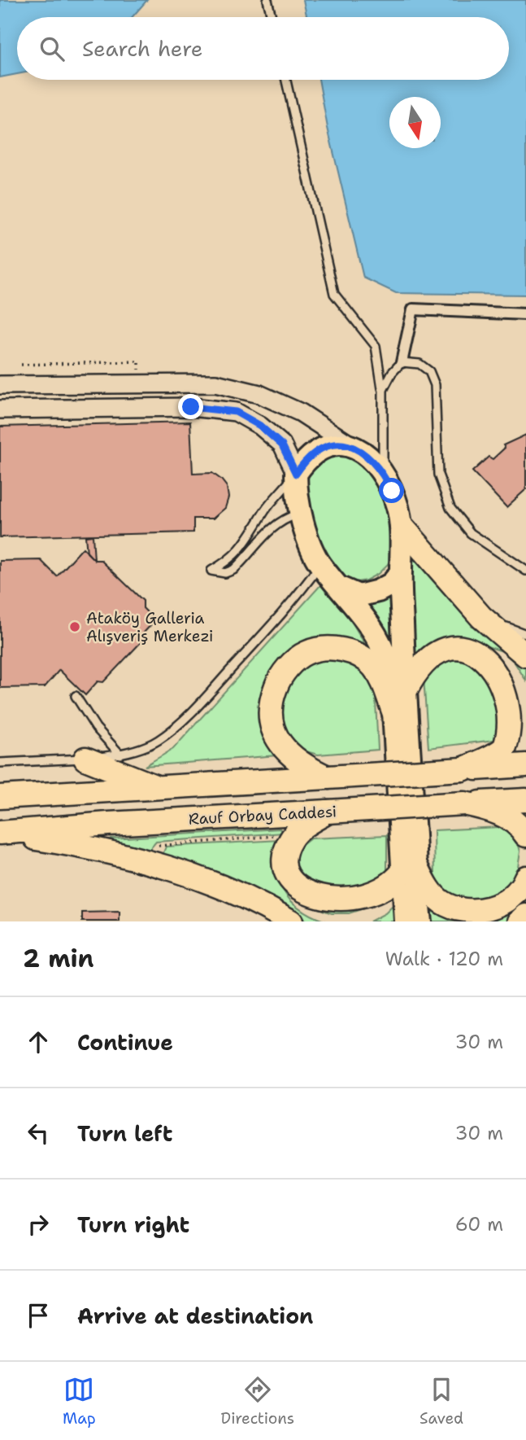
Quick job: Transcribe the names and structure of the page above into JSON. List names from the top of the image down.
{
  "streets": {
    "highway": ["Rauf Orbay Caddesi"]
  },
  "places": ["Ataköy Galleria Alışveriş Merkezi"],
  "north": "bottom",
  "page": {
    "search": "Search here",
    "heading": ["2 min", "Walk · 120 m"],
    "list": [
      ["Continue", "30 m"],
      ["Turn left", "30 m"],
      ["Turn right", "60 m"],
      "Arrive at destination"
    ],
    "nav": ["Map", "Directions", "Saved"]
  }
}
